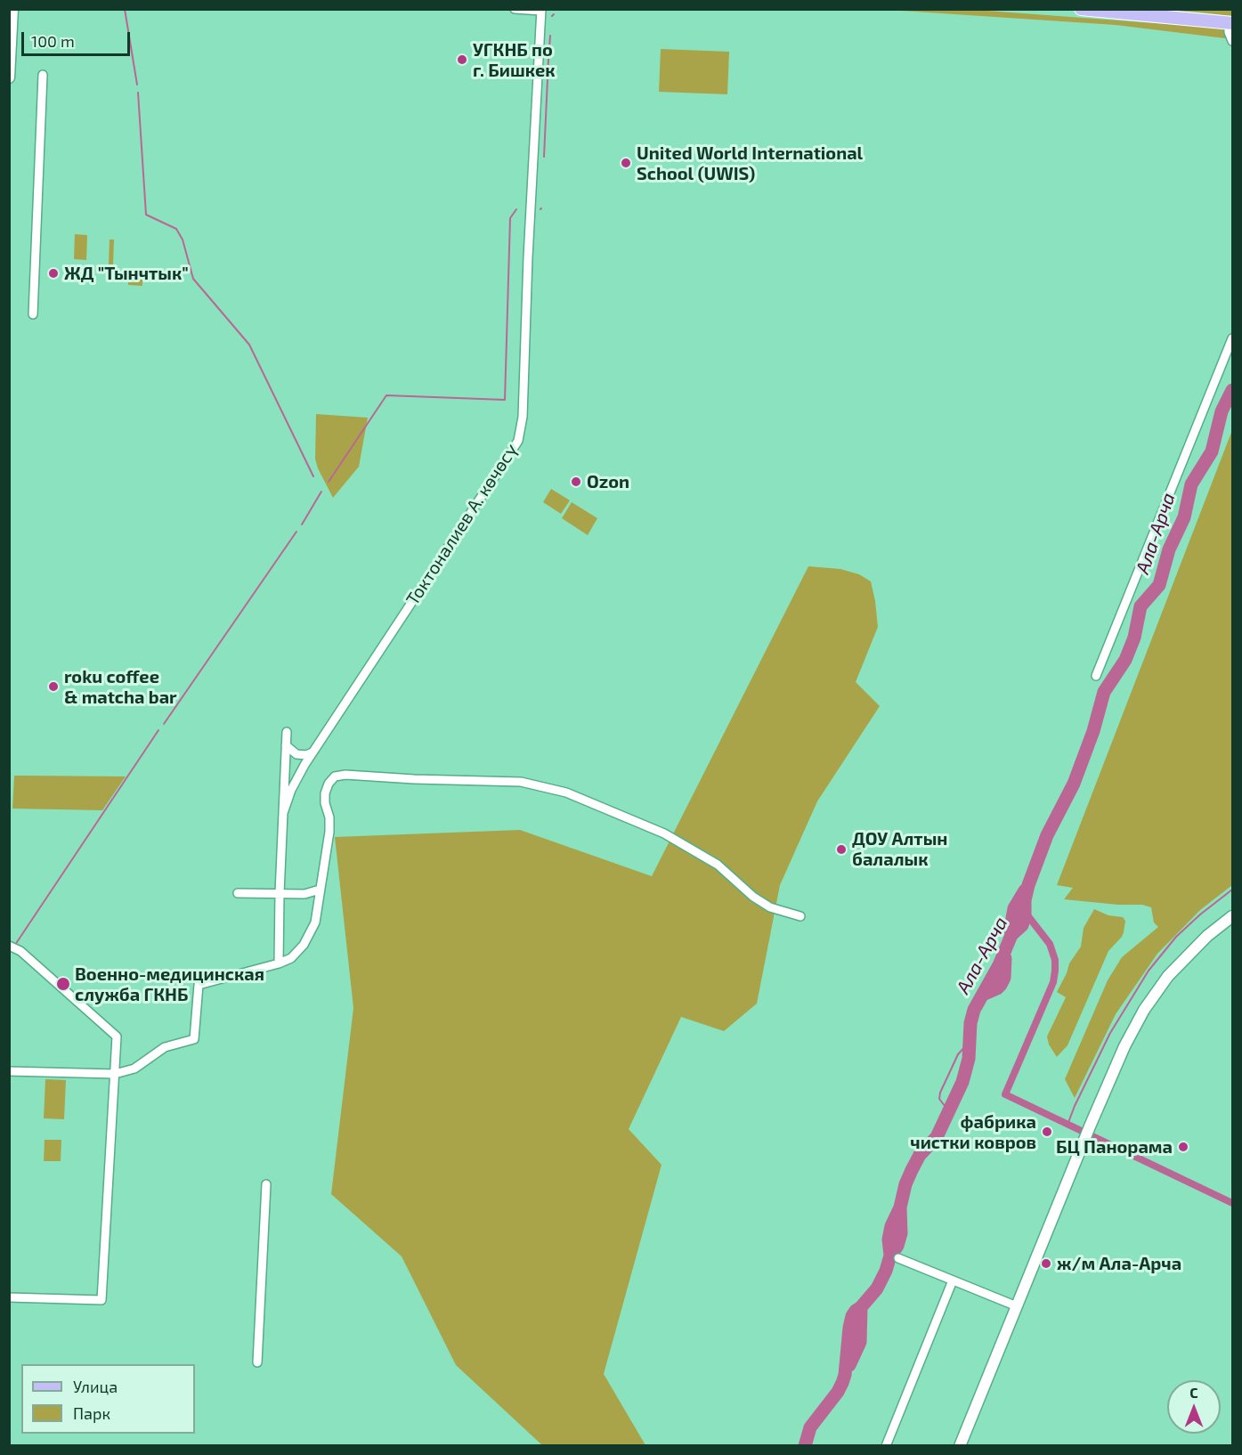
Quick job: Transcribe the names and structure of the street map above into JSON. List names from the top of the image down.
{
  "streets": {
    "street": ["Токтоналиев А. көчөсү"]
  },
  "water": ["Ала-Арча"],
  "places": [
    "УГКНБ по г. Бишкек",
    "United World International School (UWIS)",
    "ЖД \"Тынчтык\"",
    "Ozon",
    "roku coffee & matcha bar",
    "ДОУ Алтын балалык",
    "Военно-медицинская служба ГКНБ",
    "фабрика чистки ковров",
    "БЦ Панорама",
    "ж/м Ала-Арча"
  ],
  "legend": ["Улица", "Парк"],
  "scale_bar": "100 m",
  "north": "top"
}
